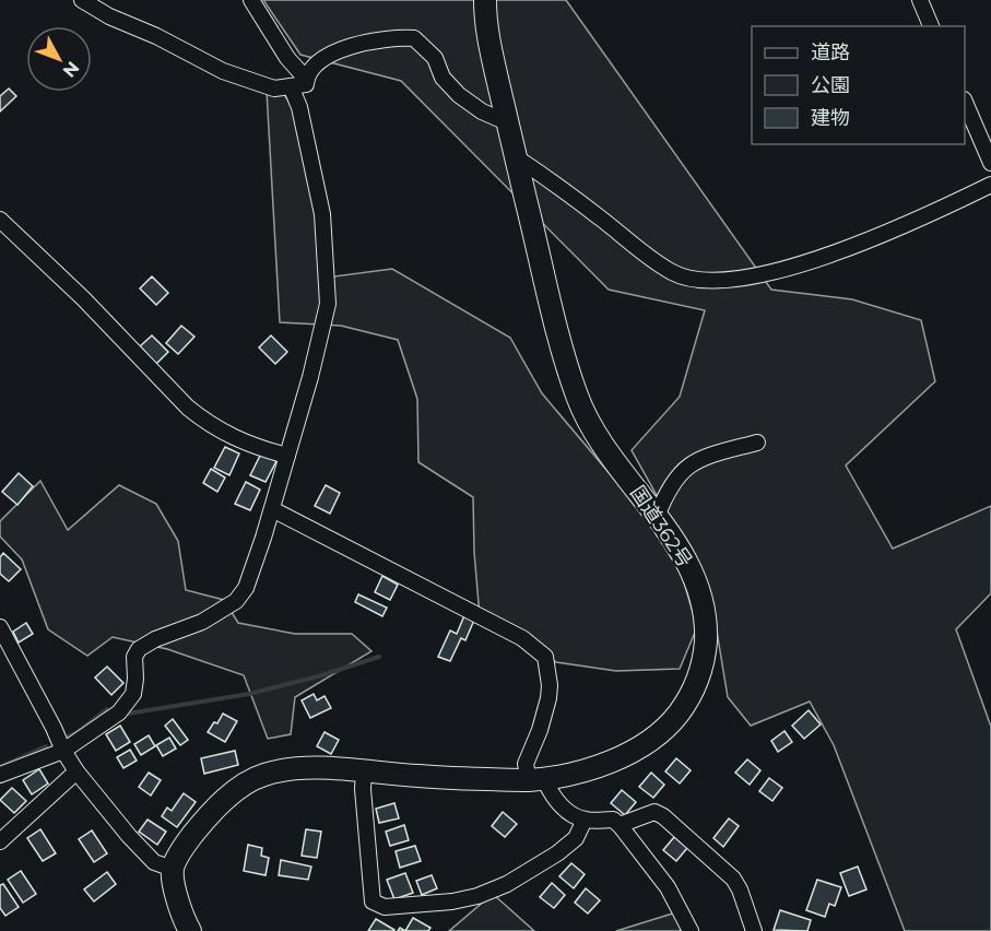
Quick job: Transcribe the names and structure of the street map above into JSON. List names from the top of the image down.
{
  "streets": {
    "highway": ["国道362号"]
  },
  "legend": ["道路", "公園", "建物"],
  "north": "bottom right"
}
